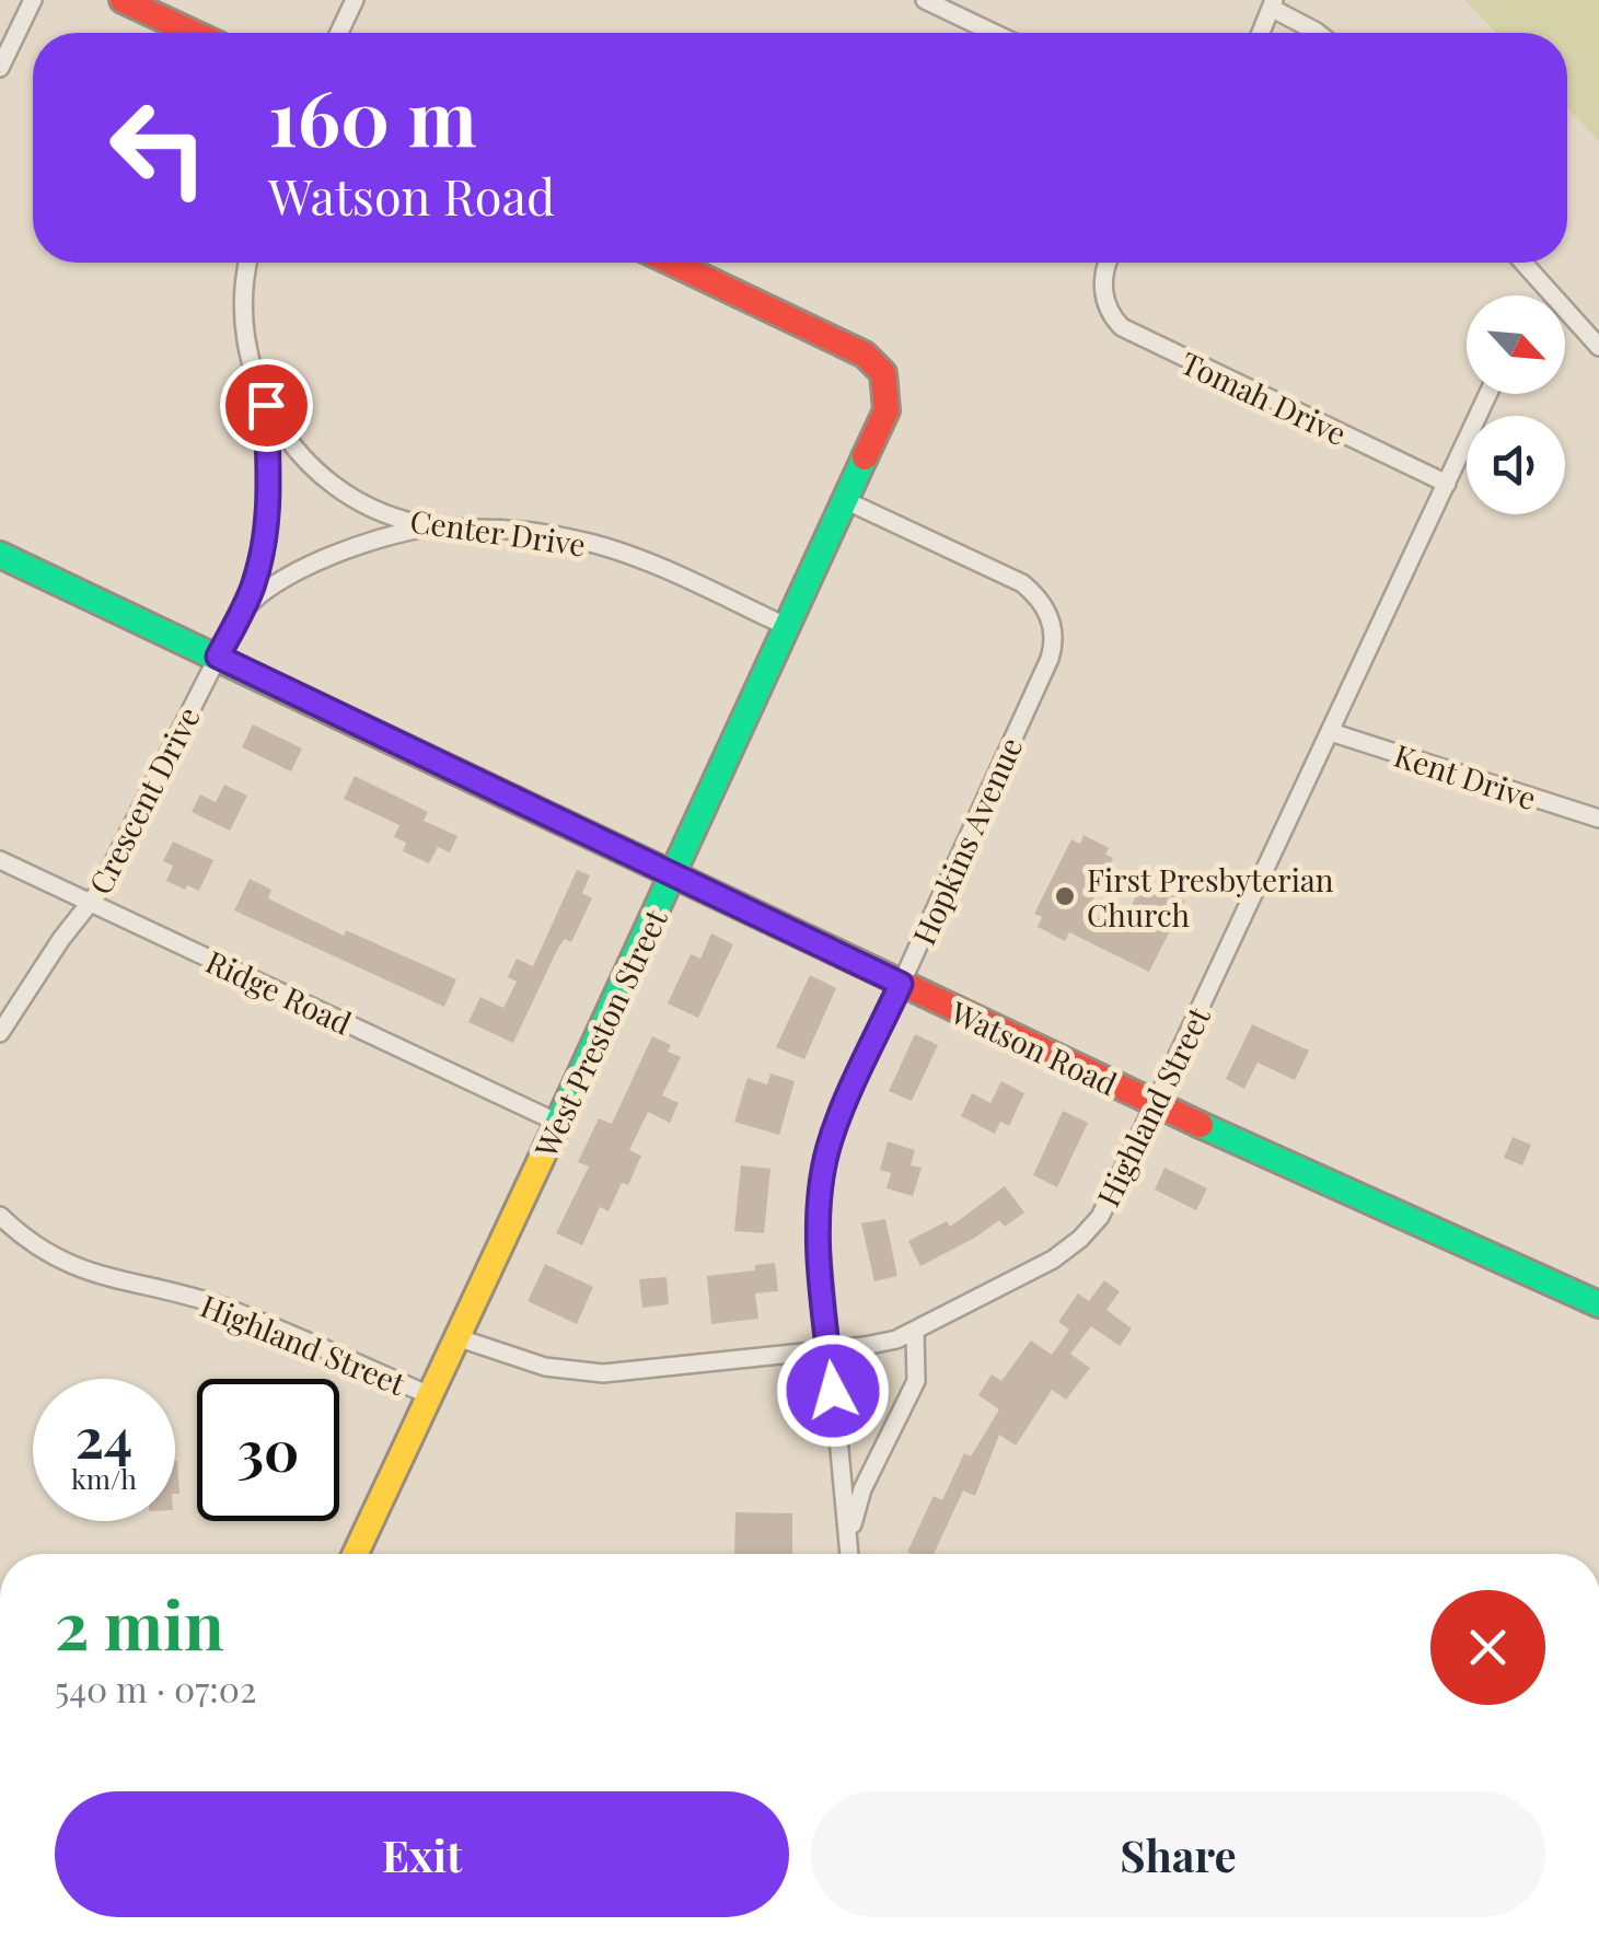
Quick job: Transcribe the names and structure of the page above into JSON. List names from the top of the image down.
{
  "streets": {
    "street": [
      "Tomah Drive",
      "Center Drive",
      "Kent Drive",
      "Crescent Drive",
      "Hopkins Avenue",
      "Ridge Road",
      "West Preston Street",
      "Watson Road",
      "Highland Street"
    ]
  },
  "crossings": [
    ["Tomah Drive", "Highland Street"],
    ["Center Drive", "Crescent Drive"],
    ["Center Drive", "West Preston Street"],
    ["Kent Drive", "Highland Street"],
    ["Crescent Drive", "Ridge Road"],
    ["Crescent Drive", "Watson Road"],
    ["Hopkins Avenue", "West Preston Street"],
    ["Hopkins Avenue", "Watson Road"],
    ["Hopkins Avenue", "Highland Street"],
    ["Ridge Road", "West Preston Street"],
    ["West Preston Street", "Watson Road"],
    ["West Preston Street", "Highland Street"],
    ["Watson Road", "Highland Street"]
  ],
  "places": ["First Presbyterian Church"],
  "north": "bottom right",
  "page": {
    "turn": ["160 m", "Watson Road"],
    "speed": "24 km/h",
    "limit": "30",
    "heading": ["2 min", "540 m · 07:02"],
    "buttons": ["Exit", "Share"]
  }
}
